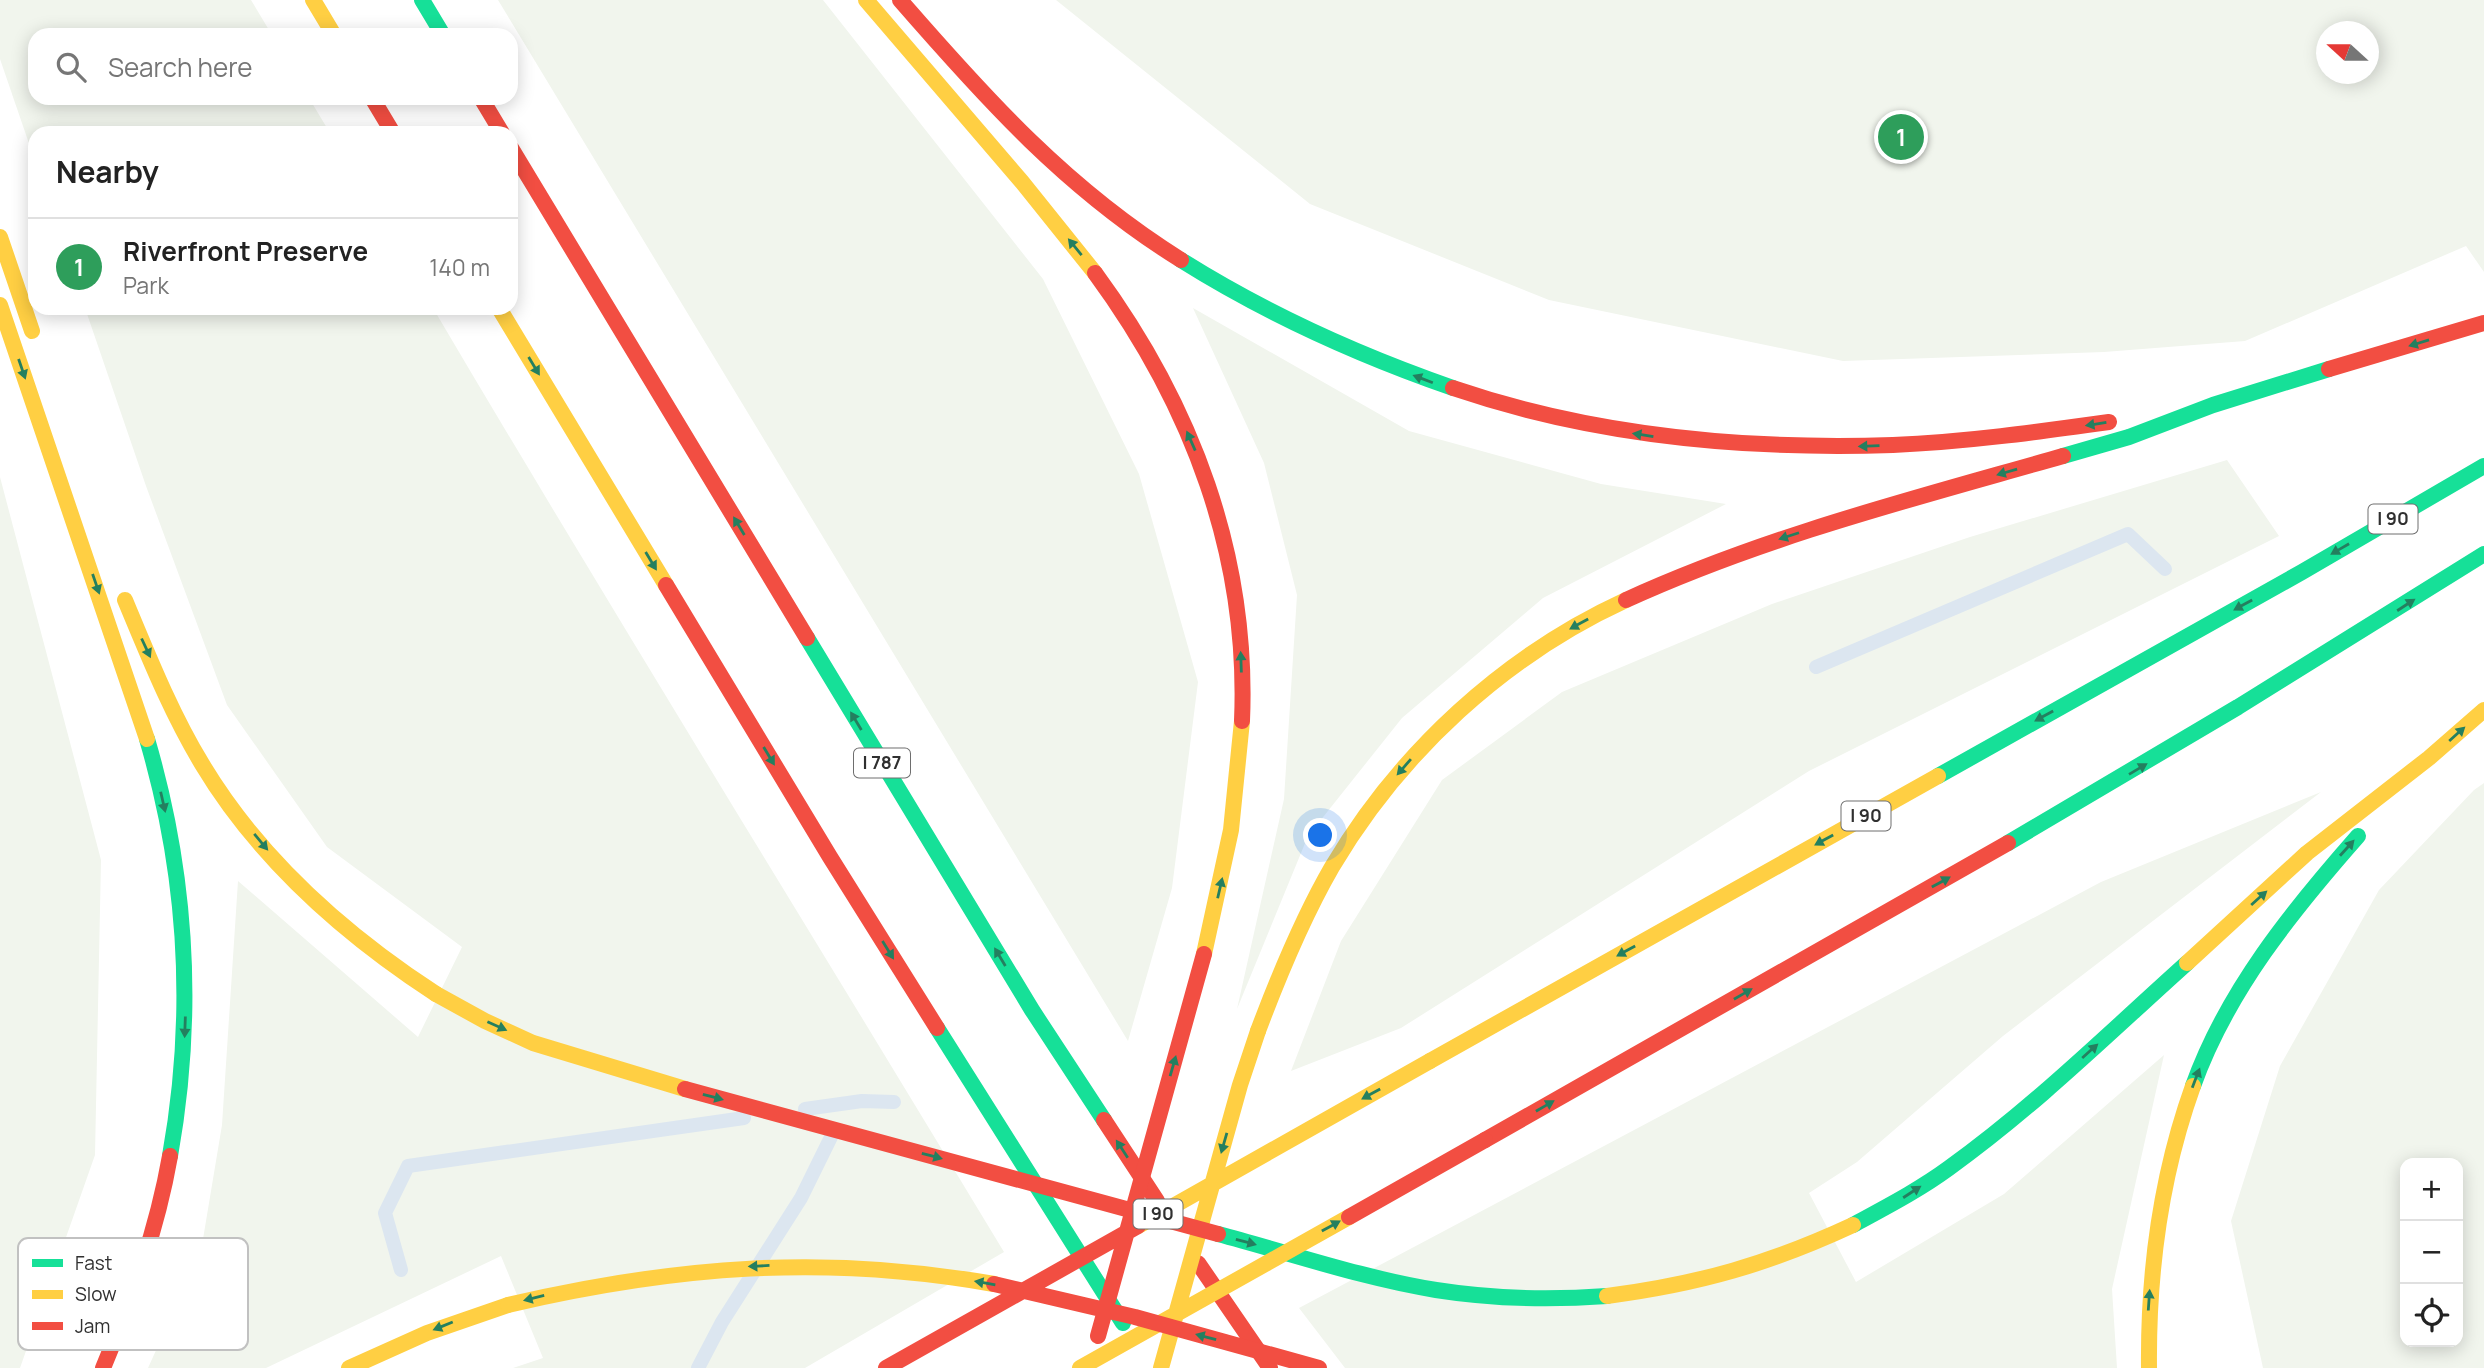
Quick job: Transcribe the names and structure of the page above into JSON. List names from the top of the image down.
{
  "streets": {
    "highway": ["I 90", "I 787"]
  },
  "legend": ["Fast", "Slow", "Jam"],
  "north": "left",
  "page": {
    "search": "Search here",
    "pins": "1",
    "heading": "Nearby",
    "list": [
      {
        "mark": "1",
        "name": "Riverfront Preserve",
        "note": "Park",
        "value": "140 m"
      }
    ],
    "map_buttons": ["+", "−"]
  }
}
